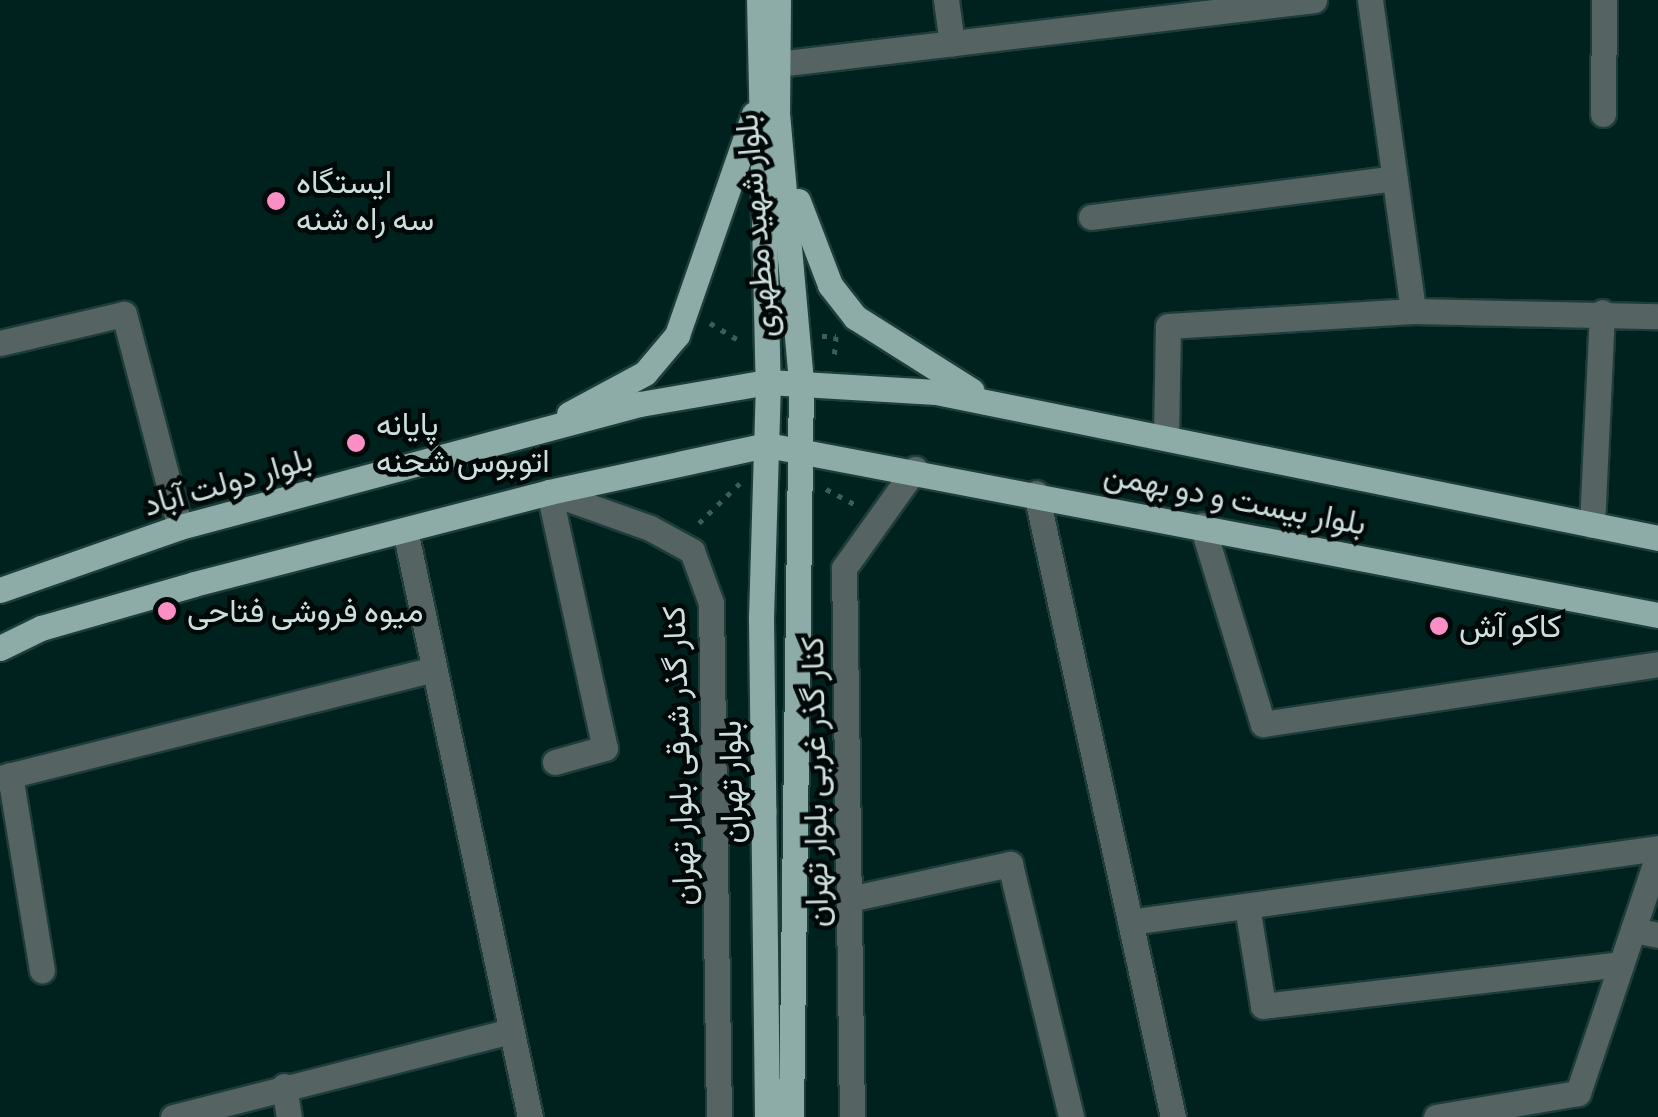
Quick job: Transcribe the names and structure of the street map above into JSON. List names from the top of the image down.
{
  "streets": {
    "main road": [
      "بلوار شهید مطهری",
      "بلوار دولت آباد",
      "بلوار بیست و دو بهمن",
      "بلوار تهران"
    ],
    "street": ["کنار گذر شرقی بلوار تهران", "کنار گذر غربی بلوار تهران"]
  },
  "crossings": [
    ["بلوار شهید مطهری", "بلوار دولت آباد"],
    ["بلوار شهید مطهری", "بلوار بیست و دو بهمن"],
    ["بلوار شهید مطهری", "بلوار تهران"],
    ["بلوار دولت آباد", "بلوار بیست و دو بهمن"],
    ["بلوار بیست و دو بهمن", "بلوار تهران"],
    ["بلوار بیست و دو بهمن", "کنار گذر غربی بلوار تهران"]
  ],
  "places": [
    "ایستگاه سه راه شنه",
    "پایانه اتوبوس شحنه",
    "میوه فروشی فتاحی",
    "کاکو آش"
  ]
}
